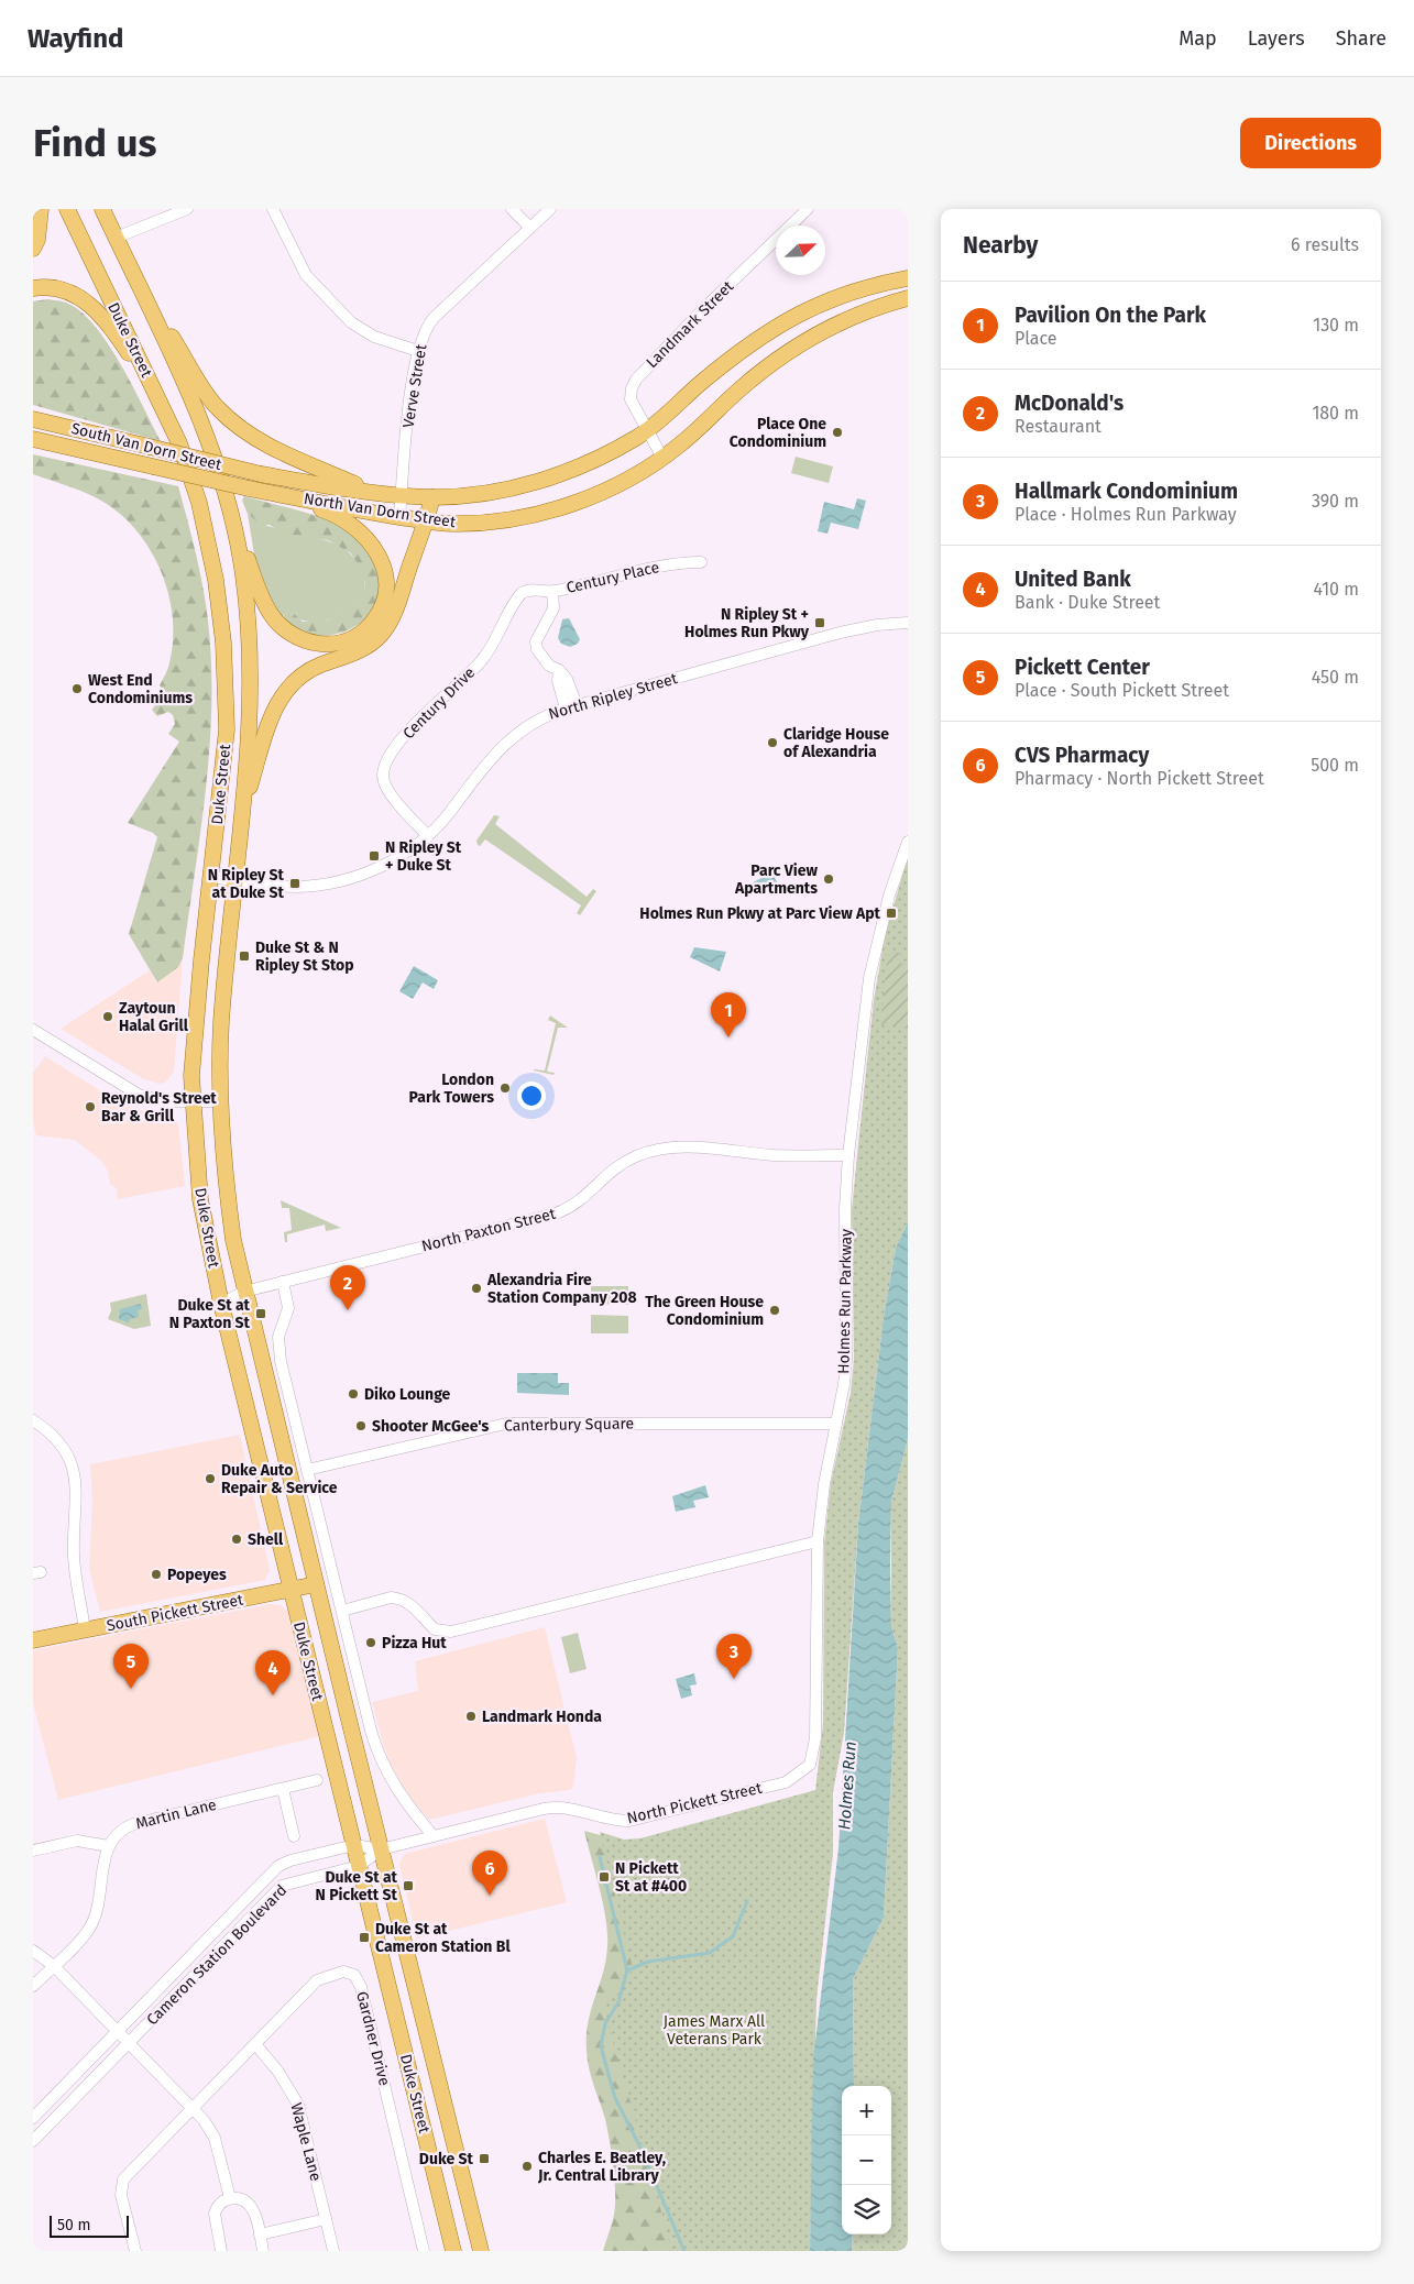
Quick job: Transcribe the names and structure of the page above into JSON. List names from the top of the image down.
{
  "streets": {
    "main road": [
      "Duke Street",
      "South Van Dorn Street",
      "North Van Dorn Street",
      "South Pickett Street"
    ],
    "street": [
      "Landmark Street",
      "Verve Street",
      "Century Place",
      "North Ripley Street",
      "Century Drive",
      "North Paxton Street",
      "Holmes Run Parkway",
      "Canterbury Square",
      "North Pickett Street",
      "Martin Lane",
      "Cameron Station Boulevard",
      "Gardner Drive",
      "Waple Lane"
    ]
  },
  "crossings": [
    ["Landmark Street", "North Van Dorn Street"],
    ["Duke Street", "North Ripley Street"],
    ["Duke Street", "North Paxton Street"],
    ["Duke Street", "South Pickett Street"],
    ["Duke Street", "North Pickett Street"],
    ["Duke Street", "Cameron Station Boulevard"],
    ["Verve Street", "North Van Dorn Street"],
    ["South Van Dorn Street", "North Van Dorn Street"],
    ["Century Place", "North Ripley Street"],
    ["Century Place", "Century Drive"],
    ["North Ripley Street", "Century Drive"],
    ["North Paxton Street", "Holmes Run Parkway"],
    ["Holmes Run Parkway", "Canterbury Square"],
    ["Holmes Run Parkway", "North Pickett Street"],
    ["North Pickett Street", "Cameron Station Boulevard"],
    ["Gardner Drive", "Waple Lane"]
  ],
  "water": ["Holmes Run"],
  "parks": ["James Marx All Veterans Park"],
  "places": {
    "other": [
      "Place One Condominium",
      "West End Condominiums",
      "Claridge House of Alexandria",
      "Parc View Apartments",
      "Zaytoun Halal Grill",
      "London Park Towers",
      "Reynold's Street Bar & Grill",
      "Alexandria Fire Station Company 208",
      "The Green House Condominium",
      "Diko Lounge",
      "Shooter McGee's",
      "Duke Auto Repair & Service",
      "Shell",
      "Popeyes",
      "Pizza Hut",
      "Landmark Honda",
      "Charles E. Beatley, Jr. Central Library"
    ],
    "transit": [
      "N Ripley St + Holmes Run Pkwy",
      "N Ripley St + Duke St",
      "N Ripley St at Duke St",
      "Holmes Run Pkwy at Parc View Apt",
      "Duke St & N Ripley St Stop",
      "Duke St at N Paxton St",
      "N Pickett St at #400",
      "Duke St at N Pickett St",
      "Duke St at Cameron Station Bl",
      "Duke St"
    ]
  },
  "scale_bar": "50 m",
  "north": "top right",
  "page": {
    "header": "Wayfind",
    "nav": ["Map", "Layers", "Share"],
    "buttons": "Directions",
    "title": "Find us",
    "heading": ["Nearby", "6 results"],
    "list": [
      {
        "mark": "1",
        "name": "Pavilion On the Park",
        "note": "Place",
        "value": "130 m"
      },
      {
        "mark": "2",
        "name": "McDonald's",
        "note": "Restaurant",
        "value": "180 m"
      },
      {
        "mark": "3",
        "name": "Hallmark Condominium",
        "note": "Place · Holmes Run Parkway",
        "value": "390 m"
      },
      {
        "mark": "4",
        "name": "United Bank",
        "note": "Bank · Duke Street",
        "value": "410 m"
      },
      {
        "mark": "5",
        "name": "Pickett Center",
        "note": "Place · South Pickett Street",
        "value": "450 m"
      },
      {
        "mark": "6",
        "name": "CVS Pharmacy",
        "note": "Pharmacy · North Pickett Street",
        "value": "500 m"
      }
    ],
    "pins": [
      "1",
      "2",
      "3",
      "5",
      "4",
      "6"
    ],
    "map_buttons": ["+", "−"],
    "scale": "50 m"
  }
}
